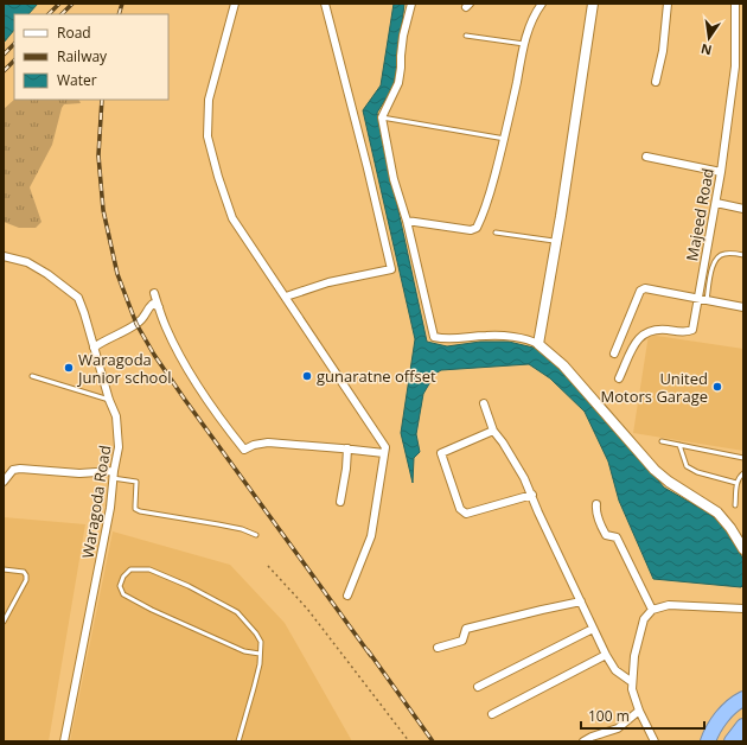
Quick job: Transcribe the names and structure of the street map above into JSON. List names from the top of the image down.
{
  "streets": {
    "street": ["Majeed Road", "Waragoda Road"]
  },
  "places": ["Waragoda Junior school", "gunaratne offset", "United Motors Garage"],
  "legend": ["Road", "Railway", "Water"],
  "scale_bar": "100 m",
  "north": "bottom"
}
